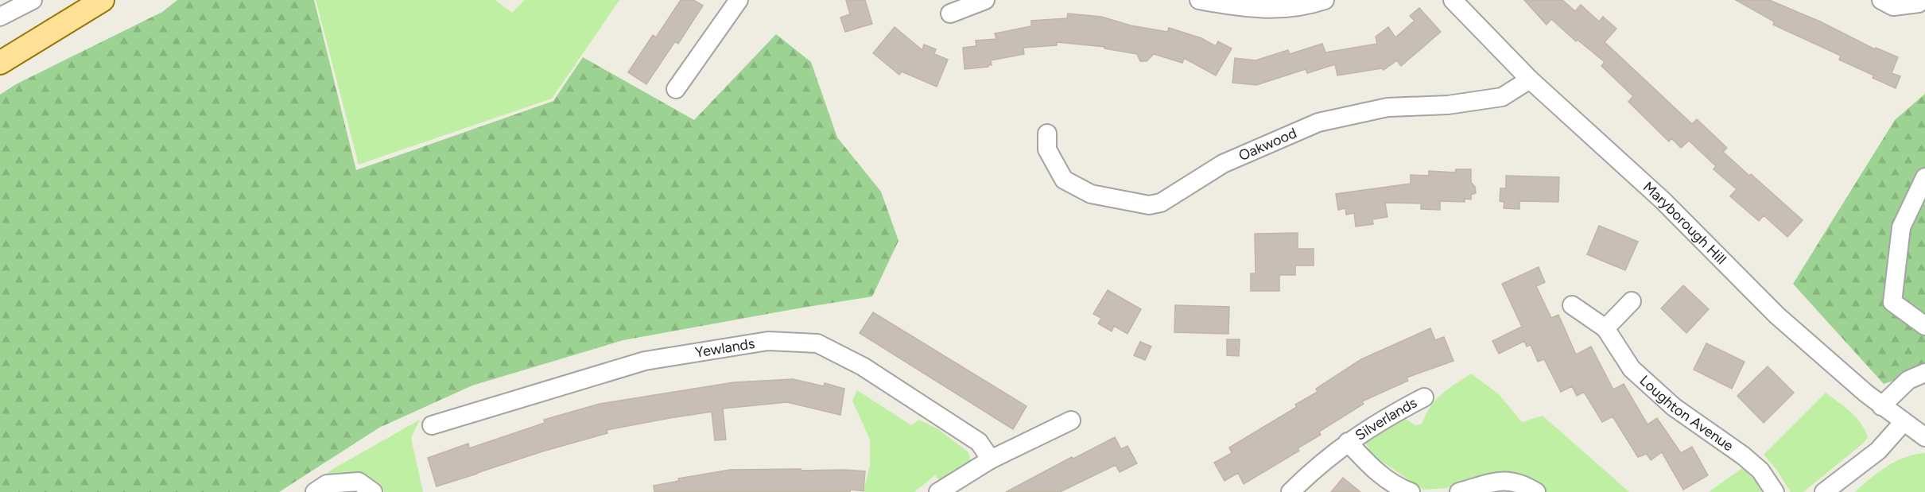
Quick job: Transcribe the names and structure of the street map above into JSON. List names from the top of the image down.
{
  "streets": {
    "street": [
      "Oakwood",
      "Maryborough Hill",
      "Yewlands",
      "Loughton Avenue",
      "Silverlands"
    ]
  },
  "crossings": [
    ["Oakwood", "Maryborough Hill"]
  ]
}
